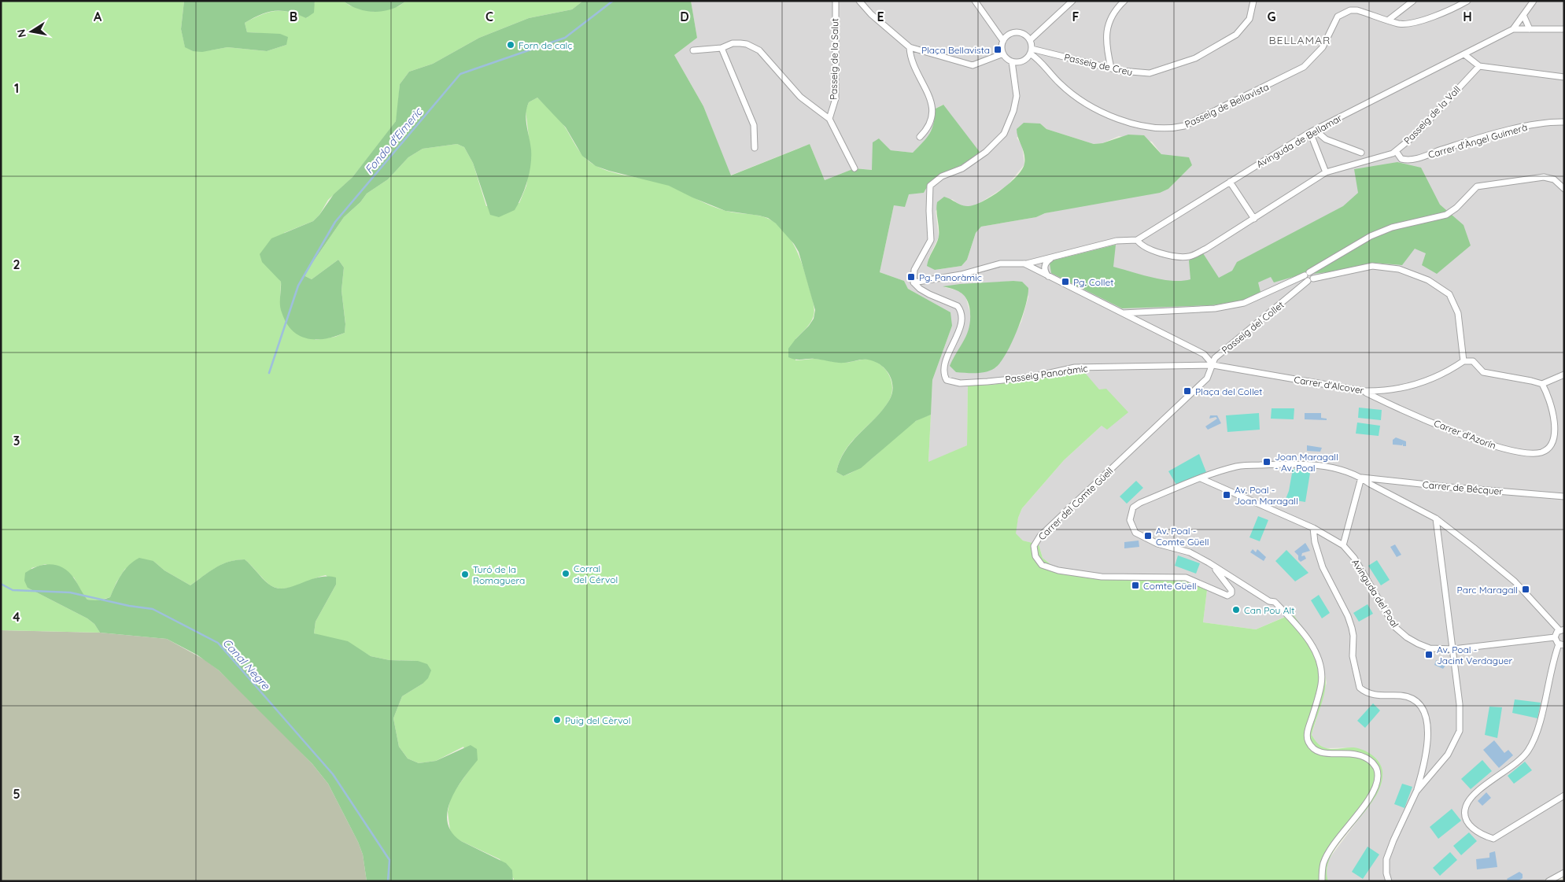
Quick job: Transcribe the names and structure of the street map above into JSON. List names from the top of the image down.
{
  "streets": {
    "street": [
      "Passeig de la Salut",
      "Passeig de Creu",
      "Passeig de Bellavista",
      "Passeig de la Vall",
      "Avinguda de Bellamar",
      "Carrer d'Àngel Guimerà",
      "Passeig del Collet",
      "Passeig Panoràmic",
      "Carrer d'Alcover",
      "Carrer d'Azorín",
      "Carrer de Bécquer",
      "Carrer del Comte Güell",
      "Avinguda del Poal"
    ]
  },
  "crossings": [
    ["Passeig de Creu", "Passeig de Bellavista"],
    ["Passeig de la Vall", "Avinguda de Bellamar"],
    ["Passeig de la Vall", "Carrer d'Àngel Guimerà"],
    ["Avinguda de Bellamar", "Passeig Panoràmic"],
    ["Passeig del Collet", "Passeig Panoràmic"],
    ["Passeig del Collet", "Carrer d'Alcover"],
    ["Passeig del Collet", "Carrer del Comte Güell"],
    ["Passeig Panoràmic", "Carrer d'Alcover"],
    ["Passeig Panoràmic", "Carrer del Comte Güell"],
    ["Carrer d'Alcover", "Carrer d'Azorín"],
    ["Carrer d'Alcover", "Carrer del Comte Güell"]
  ],
  "districts": ["BELLAMAR"],
  "water": ["Fondo d'Eimeric", "Canal Negre"],
  "places": {
    "other": [
      "Forn de calç",
      "Corral del Cérvol",
      "Turó de la Romaguera",
      "Can Pou Alt",
      "Puig del Cèrvol"
    ],
    "transit": [
      "Plaça Bellavista",
      "Pg. Panoràmic",
      "Pg. Collet",
      "Plaça del Collet",
      "Joan Maragall - Av. Poal",
      "Av. Poal - Joan Maragall",
      "Av. Poal - Comte Güell",
      "Comte Güell",
      "Parc Maragall",
      "Av. Poal - Jacint Verdaguer"
    ]
  },
  "north": "left",
  "grid": {
    "columns": [
      "A",
      "B",
      "C",
      "D",
      "E",
      "F",
      "G",
      "H"
    ],
    "rows": [
      "1",
      "2",
      "3",
      "4",
      "5"
    ]
  }
}
